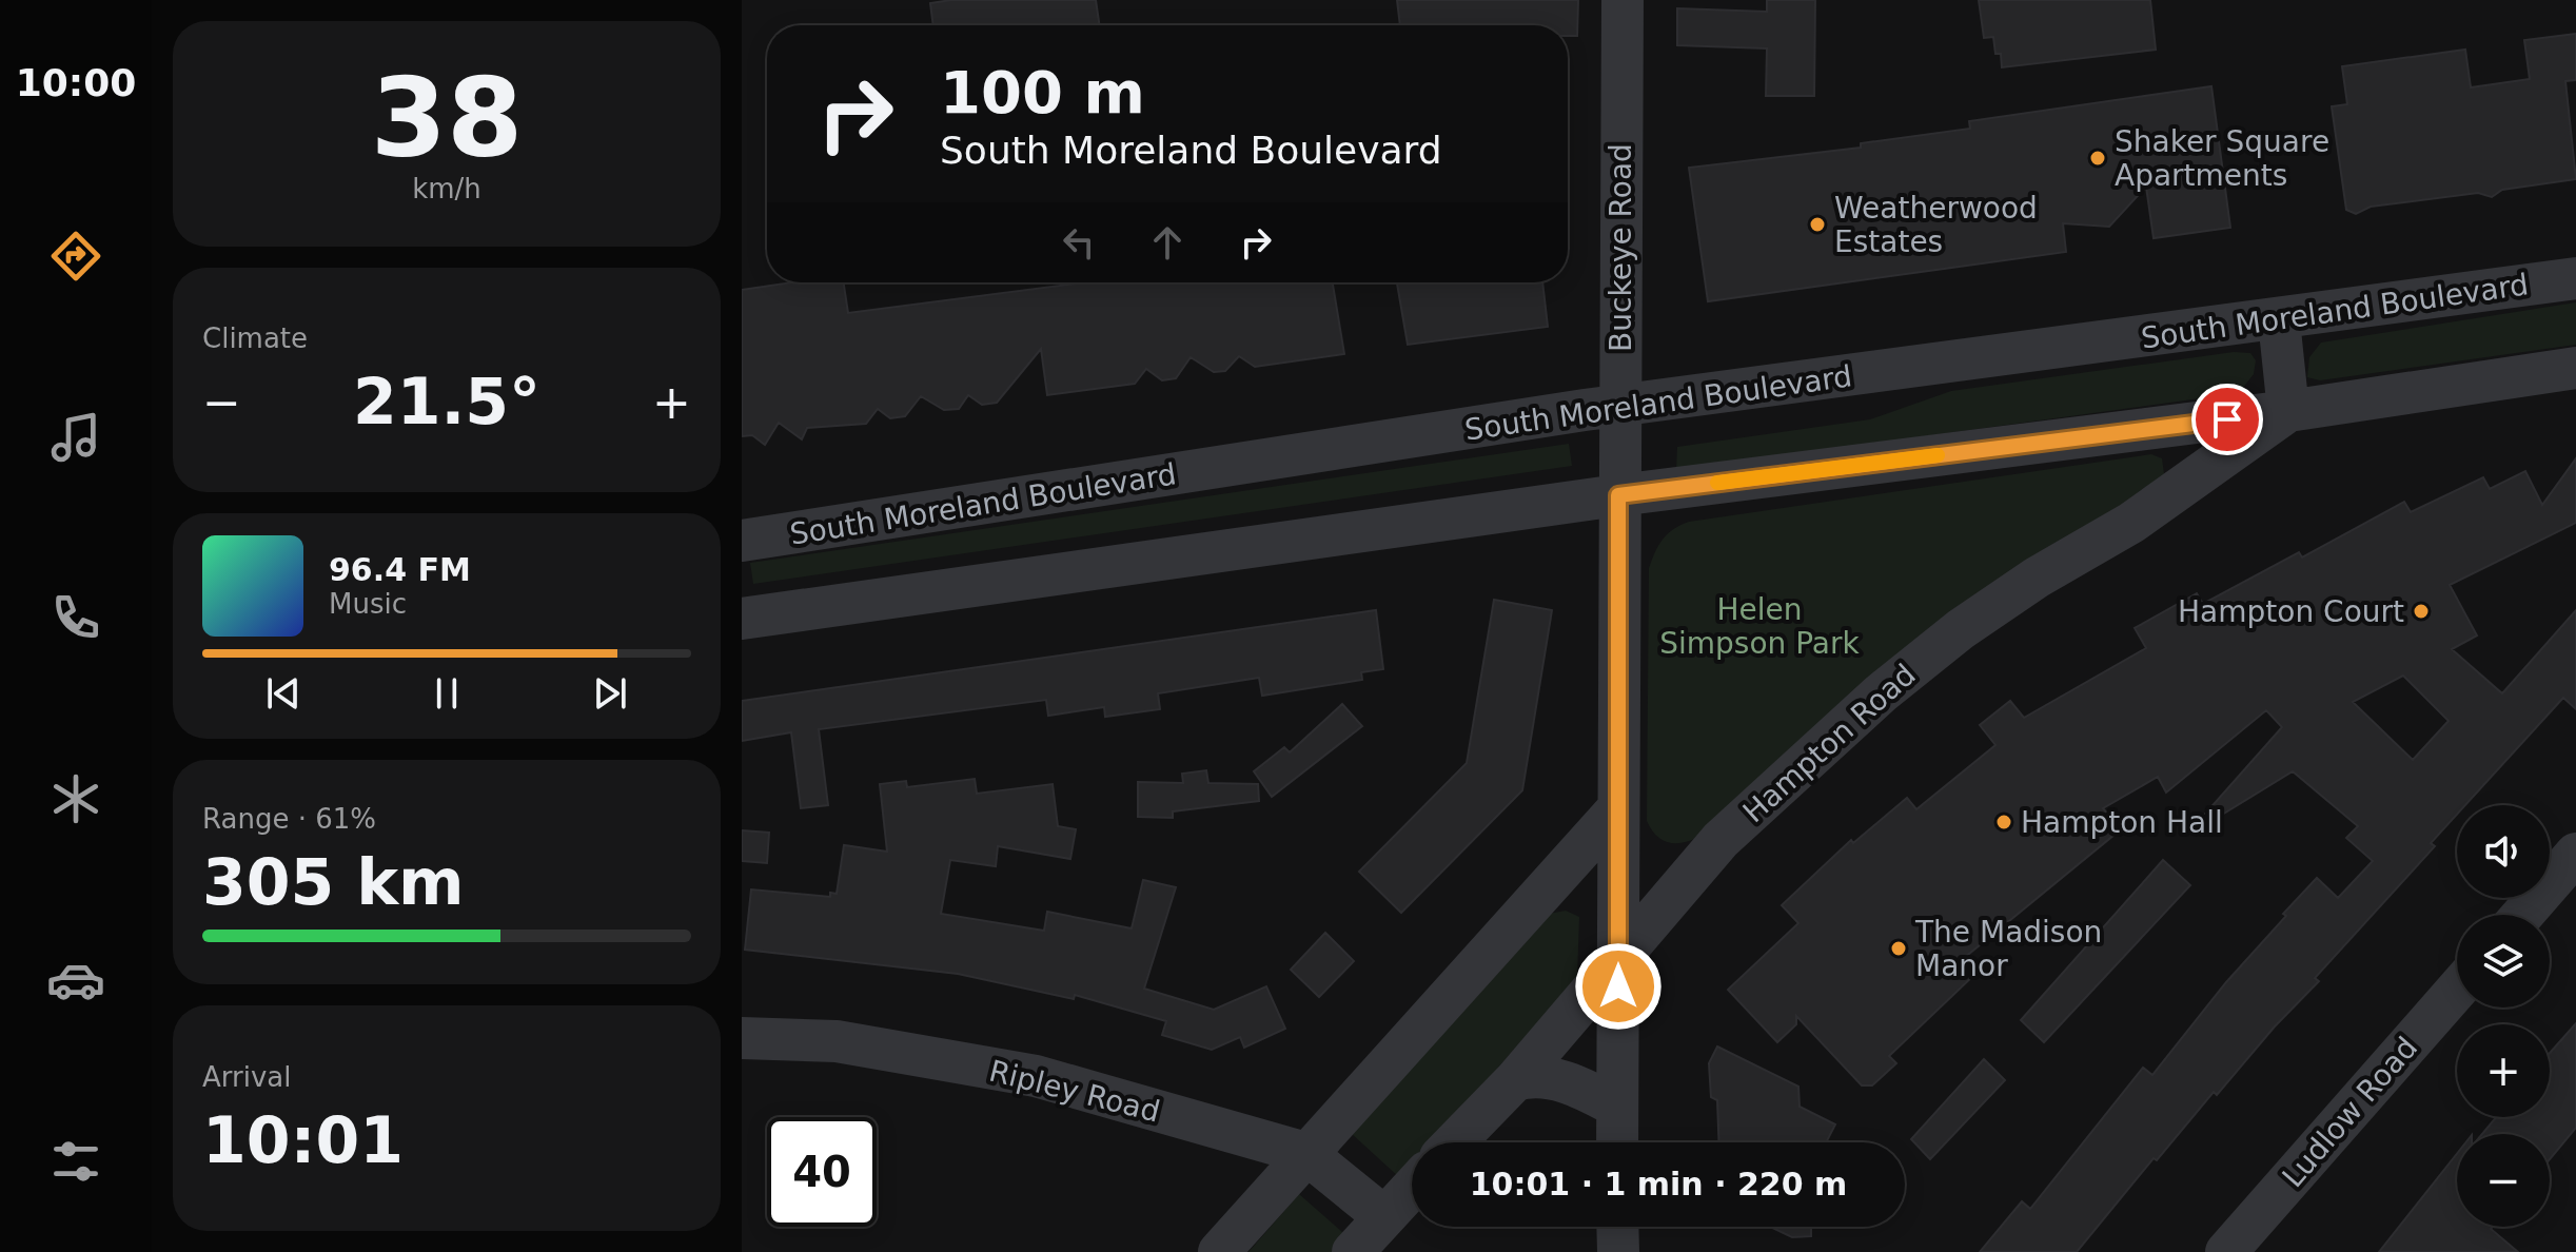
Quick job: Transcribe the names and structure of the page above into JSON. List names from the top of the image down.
{
  "streets": {
    "street": [
      "Buckeye Road",
      "South Moreland Boulevard",
      "Hampton Road",
      "Ripley Road",
      "Ludlow Road"
    ]
  },
  "crossings": [
    ["Buckeye Road", "South Moreland Boulevard"],
    ["Buckeye Road", "Hampton Road"]
  ],
  "parks": ["Helen Simpson Park"],
  "places": [
    "Shaker Square Apartments",
    "Weatherwood Estates",
    "Hampton Court",
    "Hampton Hall",
    "The Madison Manor"
  ],
  "page": {
    "tabs": "10:00",
    "tile": [
      ["38", "km/h"],
      "Climate",
      ["Range · 61%", "305 km"],
      ["Arrival", "10:01"]
    ],
    "turn": ["100 m", "South Moreland Boulevard"],
    "heat": ["−", "21.5°", "+"],
    "song": ["96.4 FM", "Music"],
    "map_buttons": ["+", "−"],
    "limit": "40",
    "trip": "10:01 · 1 min · 220 m"
  }
}
